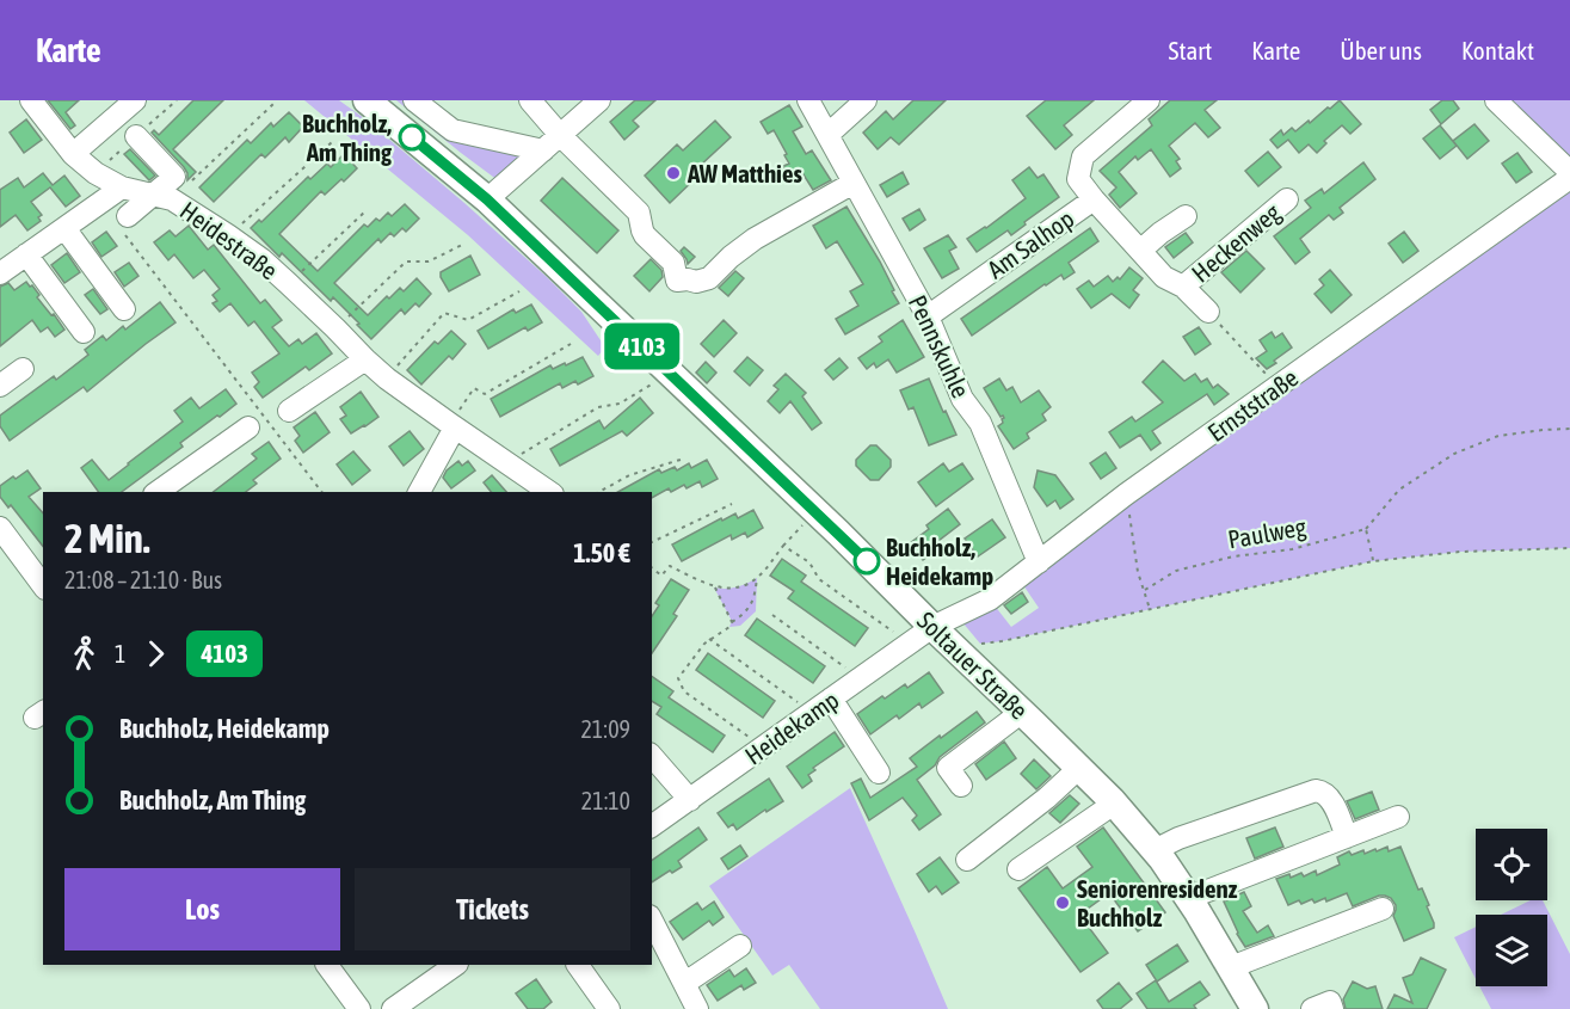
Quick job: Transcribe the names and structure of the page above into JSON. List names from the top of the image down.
{
  "streets": {
    "main road": ["Soltauer Straße"],
    "street": [
      "Heidestraße",
      "Heckenweg",
      "Am Salhop",
      "Pennskuhle",
      "Ernststraße",
      "Heidekamp"
    ],
    "path": ["Paulweg"]
  },
  "crossings": [
    ["Heckenweg", "Am Salhop"],
    ["Am Salhop", "Pennskuhle"],
    ["Pennskuhle", "Ernststraße"],
    ["Ernststraße", "Soltauer Straße"],
    ["Ernststraße", "Heidekamp"],
    ["Soltauer Straße", "Heidekamp"]
  ],
  "places": [
    "Buchholz, Am Thing",
    "AW Matthies",
    "Buchholz, Heidekamp",
    "Seniorenresidenz Buchholz"
  ],
  "lines": ["bus line 4103"],
  "page": {
    "header": "Karte",
    "nav": [
      "Start",
      "Karte",
      "Über uns",
      "Kontakt"
    ],
    "on_map": "4103",
    "heading": ["2 Min.", "21:08 – 21:10 · Bus", "1.50 €"],
    "legs": ["1", "4103"],
    "list": [
      {
        "name": "Buchholz, Heidekamp",
        "value": "21:09"
      },
      {
        "name": "Buchholz, Am Thing",
        "value": "21:10"
      }
    ],
    "buttons": ["Los", "Tickets"]
  }
}
